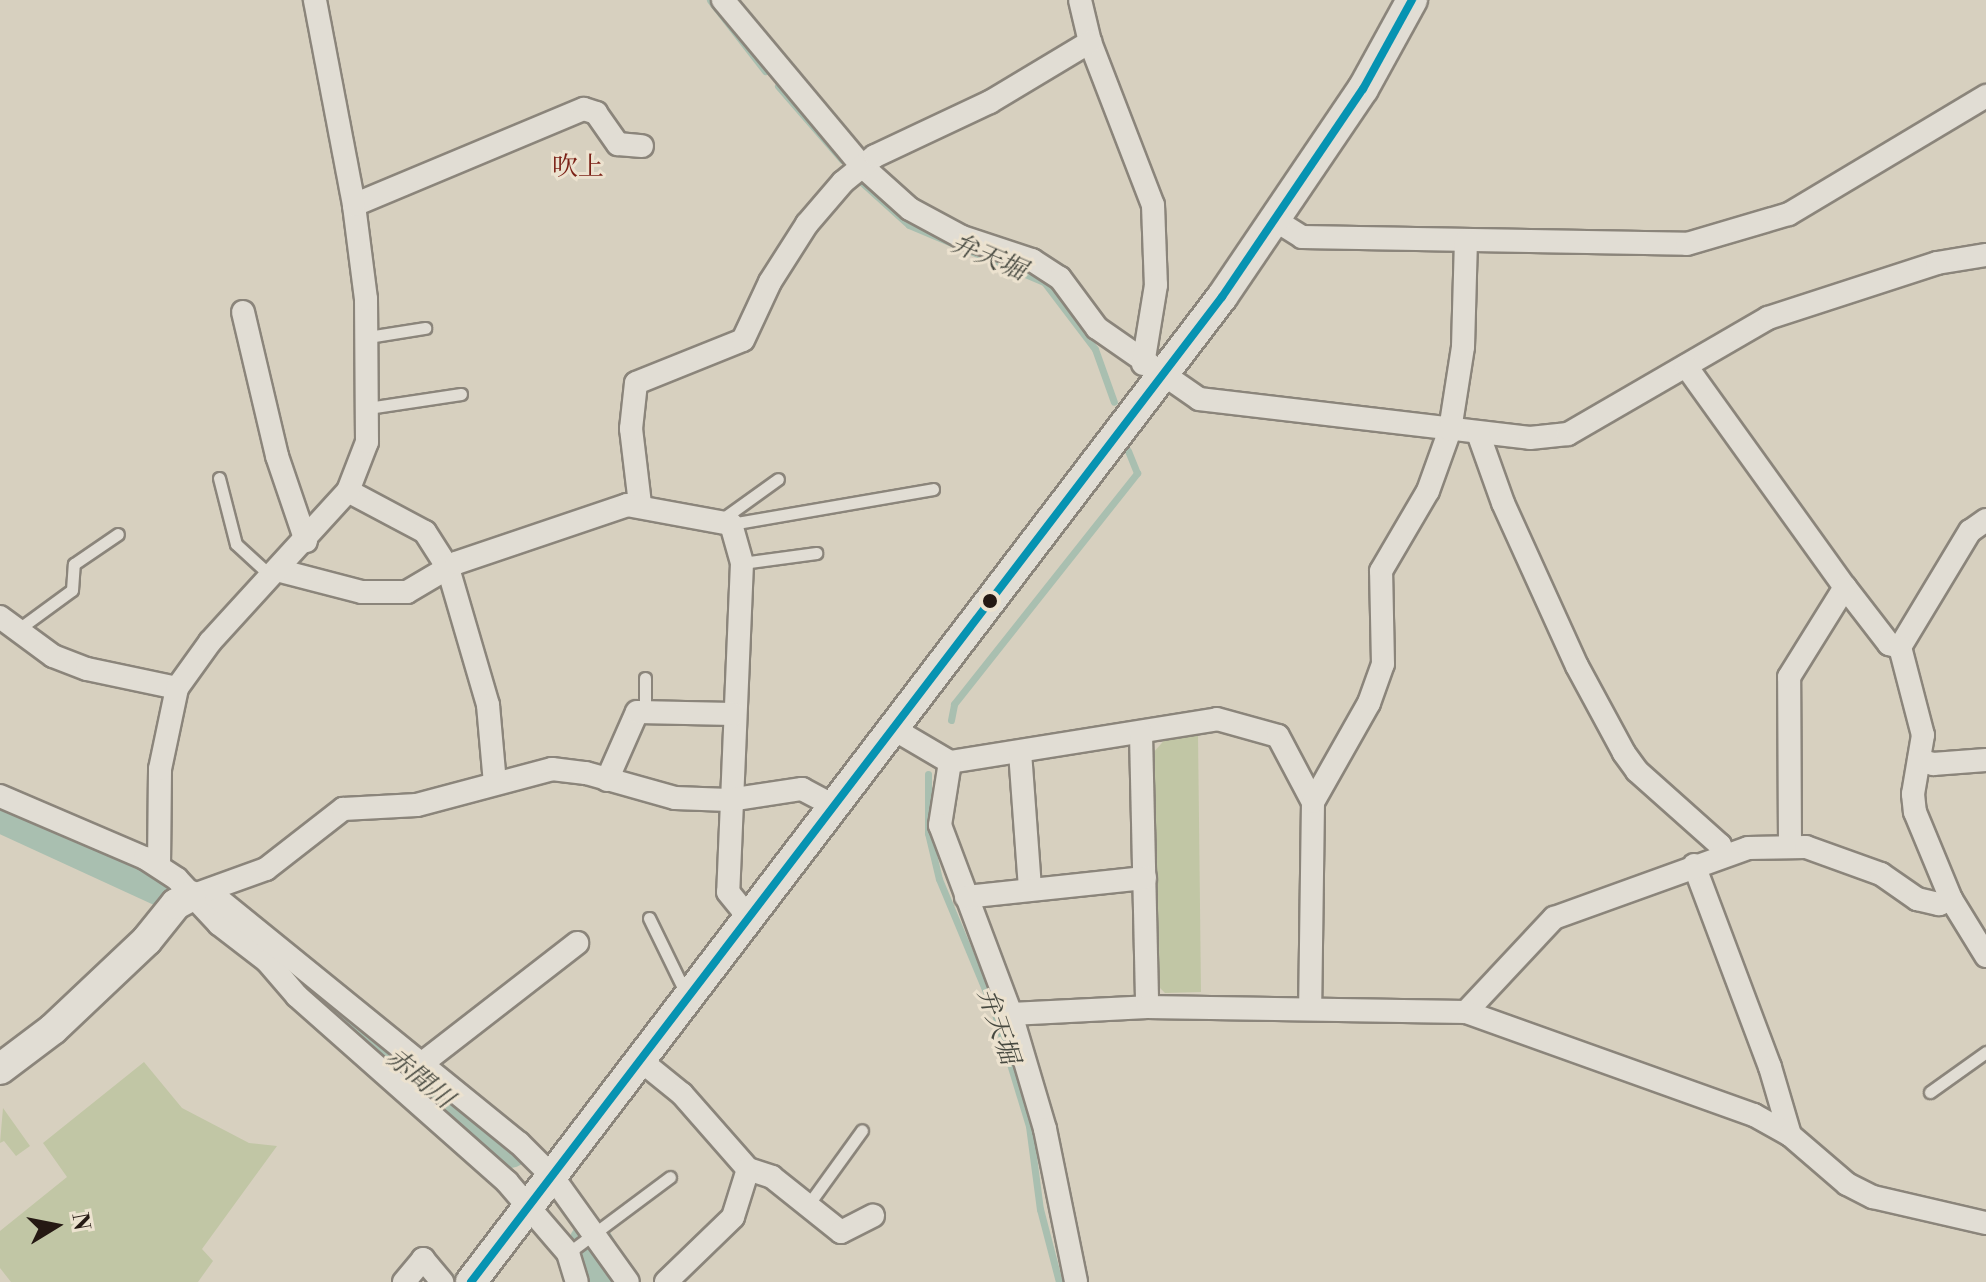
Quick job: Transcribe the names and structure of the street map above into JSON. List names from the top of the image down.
{
  "districts": ["吹上"],
  "water": ["弁天堀", "赤間川"],
  "north": "right"
}
